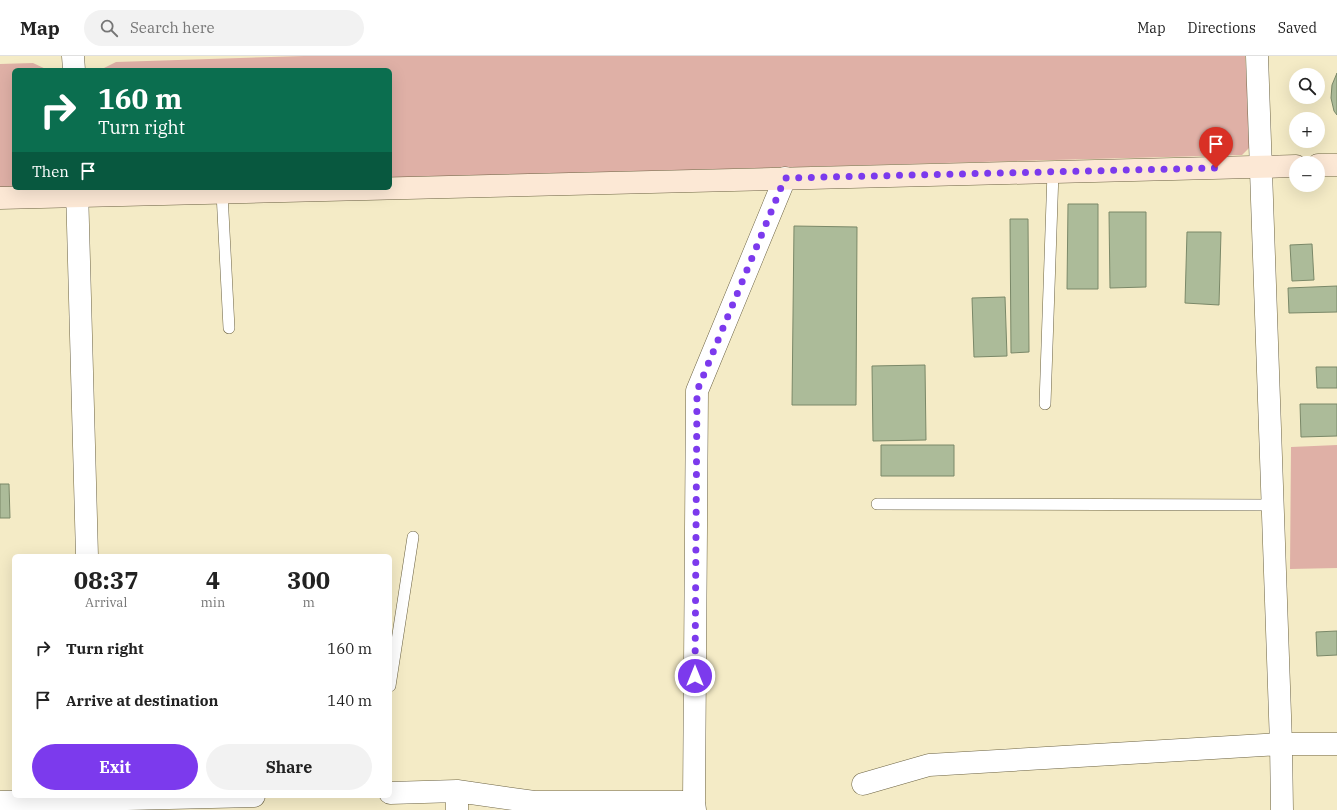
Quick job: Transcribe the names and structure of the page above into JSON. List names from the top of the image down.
{
  "page": {
    "header": "Map",
    "search": "Search here",
    "nav": ["Map", "Directions", "Saved"],
    "map_buttons": ["+", "−"],
    "turn": ["160 m", "Turn right"],
    "then": "Then",
    "eta": [
      "08:37",
      "Arrival",
      "4",
      "min",
      "300",
      "m"
    ],
    "list": [
      {
        "name": "Turn right",
        "value": "160 m"
      },
      {
        "name": "Arrive at destination",
        "value": "140 m"
      }
    ],
    "buttons": ["Exit", "Share"]
  }
}
